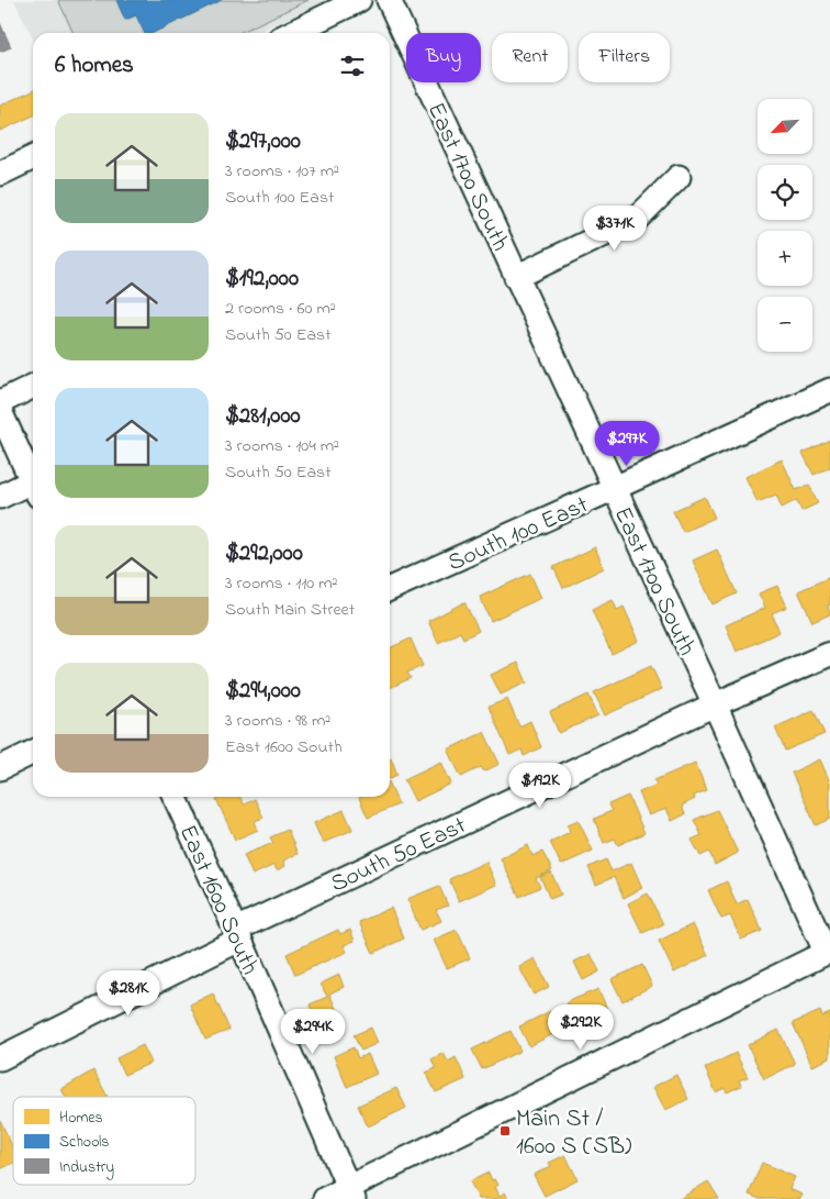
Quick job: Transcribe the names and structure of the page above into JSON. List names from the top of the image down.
{
  "streets": {
    "street": [
      "East 1700 South",
      "South 100 East",
      "South 50 East",
      "East 1600 South"
    ]
  },
  "crossings": [
    ["East 1700 South", "South 100 East"],
    ["East 1700 South", "South 50 East"],
    ["South 50 East", "East 1600 South"]
  ],
  "places": {
    "transit": ["Main St / 1600 S (SB)"]
  },
  "legend": ["Homes", "Schools", "Industry"],
  "north": "bottom left",
  "page": {
    "chip": ["Buy", "Rent", "Filters"],
    "heading": "6 homes",
    "map_buttons": ["+", "−"],
    "list": [
      {
        "name": "$297,000",
        "note": "3 rooms · 107 m² · South 100 East"
      },
      {
        "name": "$192,000",
        "note": "2 rooms · 60 m² · South 50 East"
      },
      {
        "name": "$281,000",
        "note": "3 rooms · 104 m² · South 50 East"
      },
      {
        "name": "$292,000",
        "note": "3 rooms · 110 m² · South Main Street"
      },
      {
        "name": "$294,000",
        "note": "3 rooms · 98 m² · East 1600 South"
      }
    ],
    "price": [
      "$371K",
      "$297K",
      "$192K",
      "$281K",
      "$292K",
      "$294K"
    ]
  }
}
